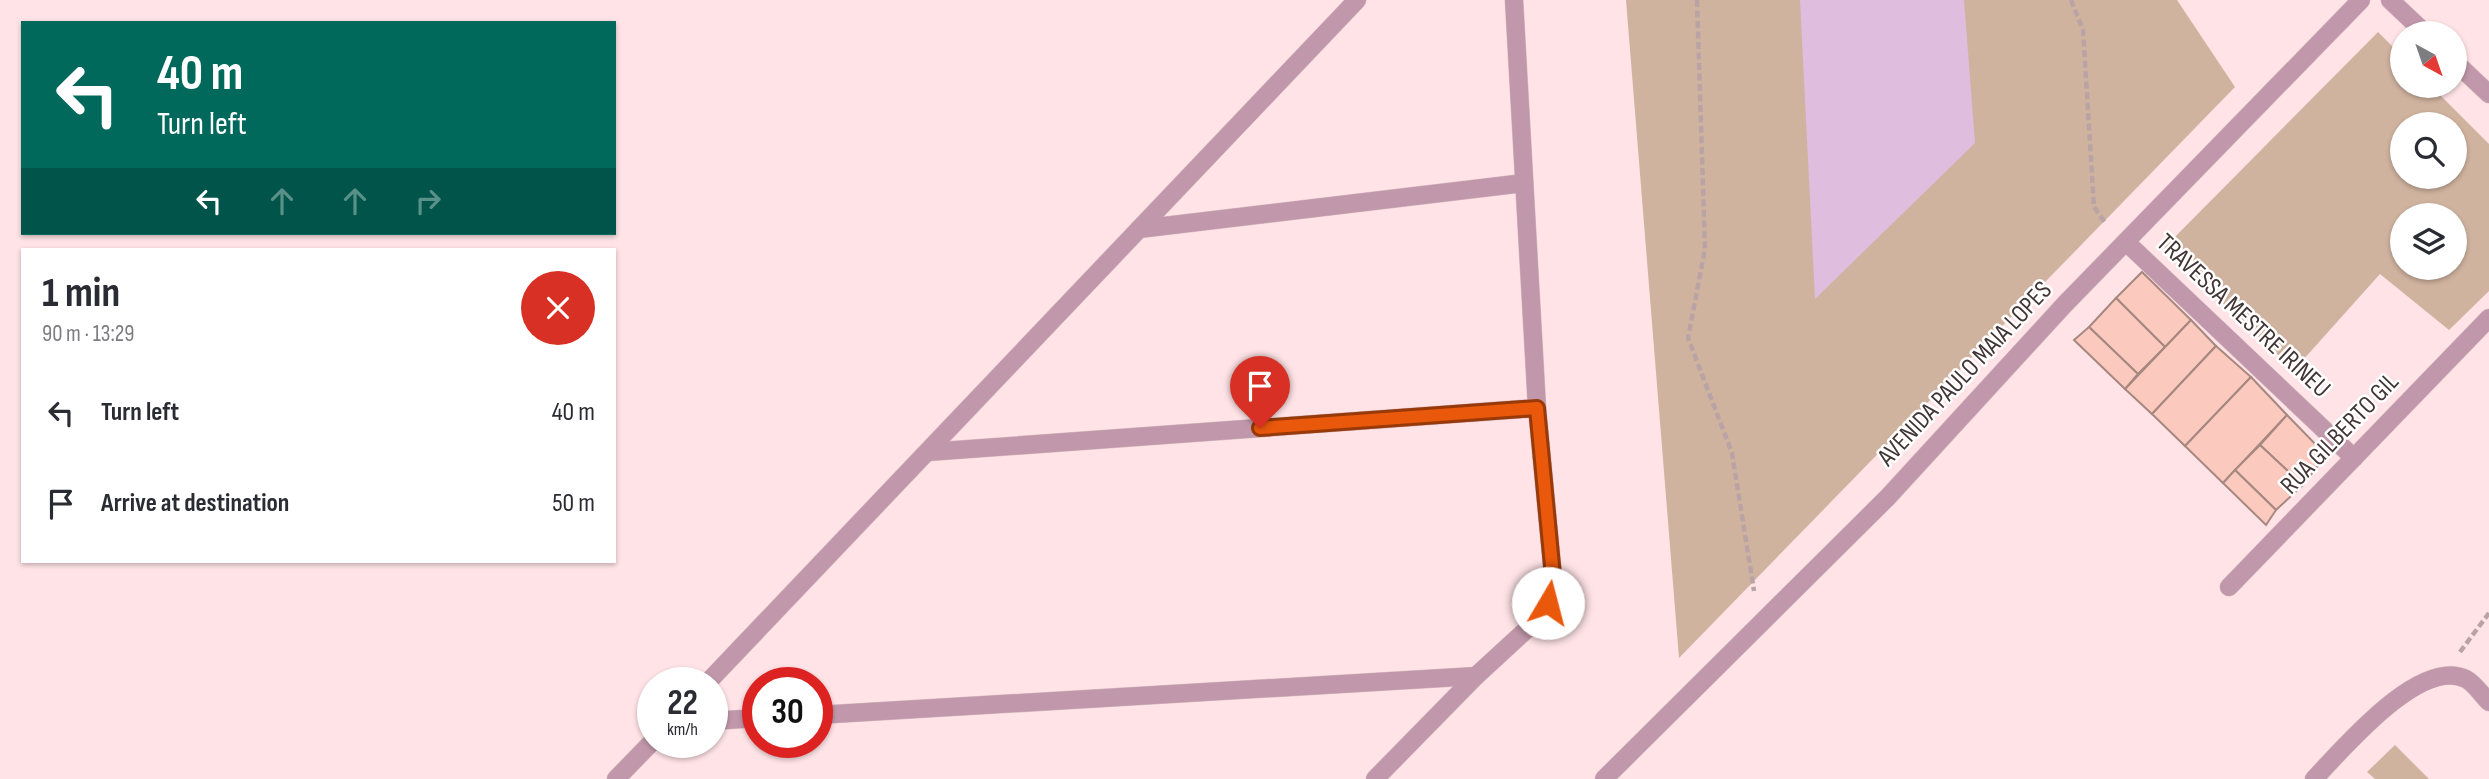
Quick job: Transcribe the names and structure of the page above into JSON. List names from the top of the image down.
{
  "streets": {
    "street": ["TRAVESSA MESTRE IRINEU", "AVENIDA PAULO MAIA LOPES", "RUA GILBERTO GIL"]
  },
  "crossings": [
    ["TRAVESSA MESTRE IRINEU", "AVENIDA PAULO MAIA LOPES"],
    ["TRAVESSA MESTRE IRINEU", "RUA GILBERTO GIL"]
  ],
  "north": "bottom right",
  "page": {
    "turn": ["40 m", "Turn left"],
    "heading": ["1 min", "90 m · 13:29"],
    "list": [
      {
        "name": "Turn left",
        "value": "40 m"
      },
      {
        "name": "Arrive at destination",
        "value": "50 m"
      }
    ],
    "speed": "22 km/h",
    "limit": "30"
  }
}
